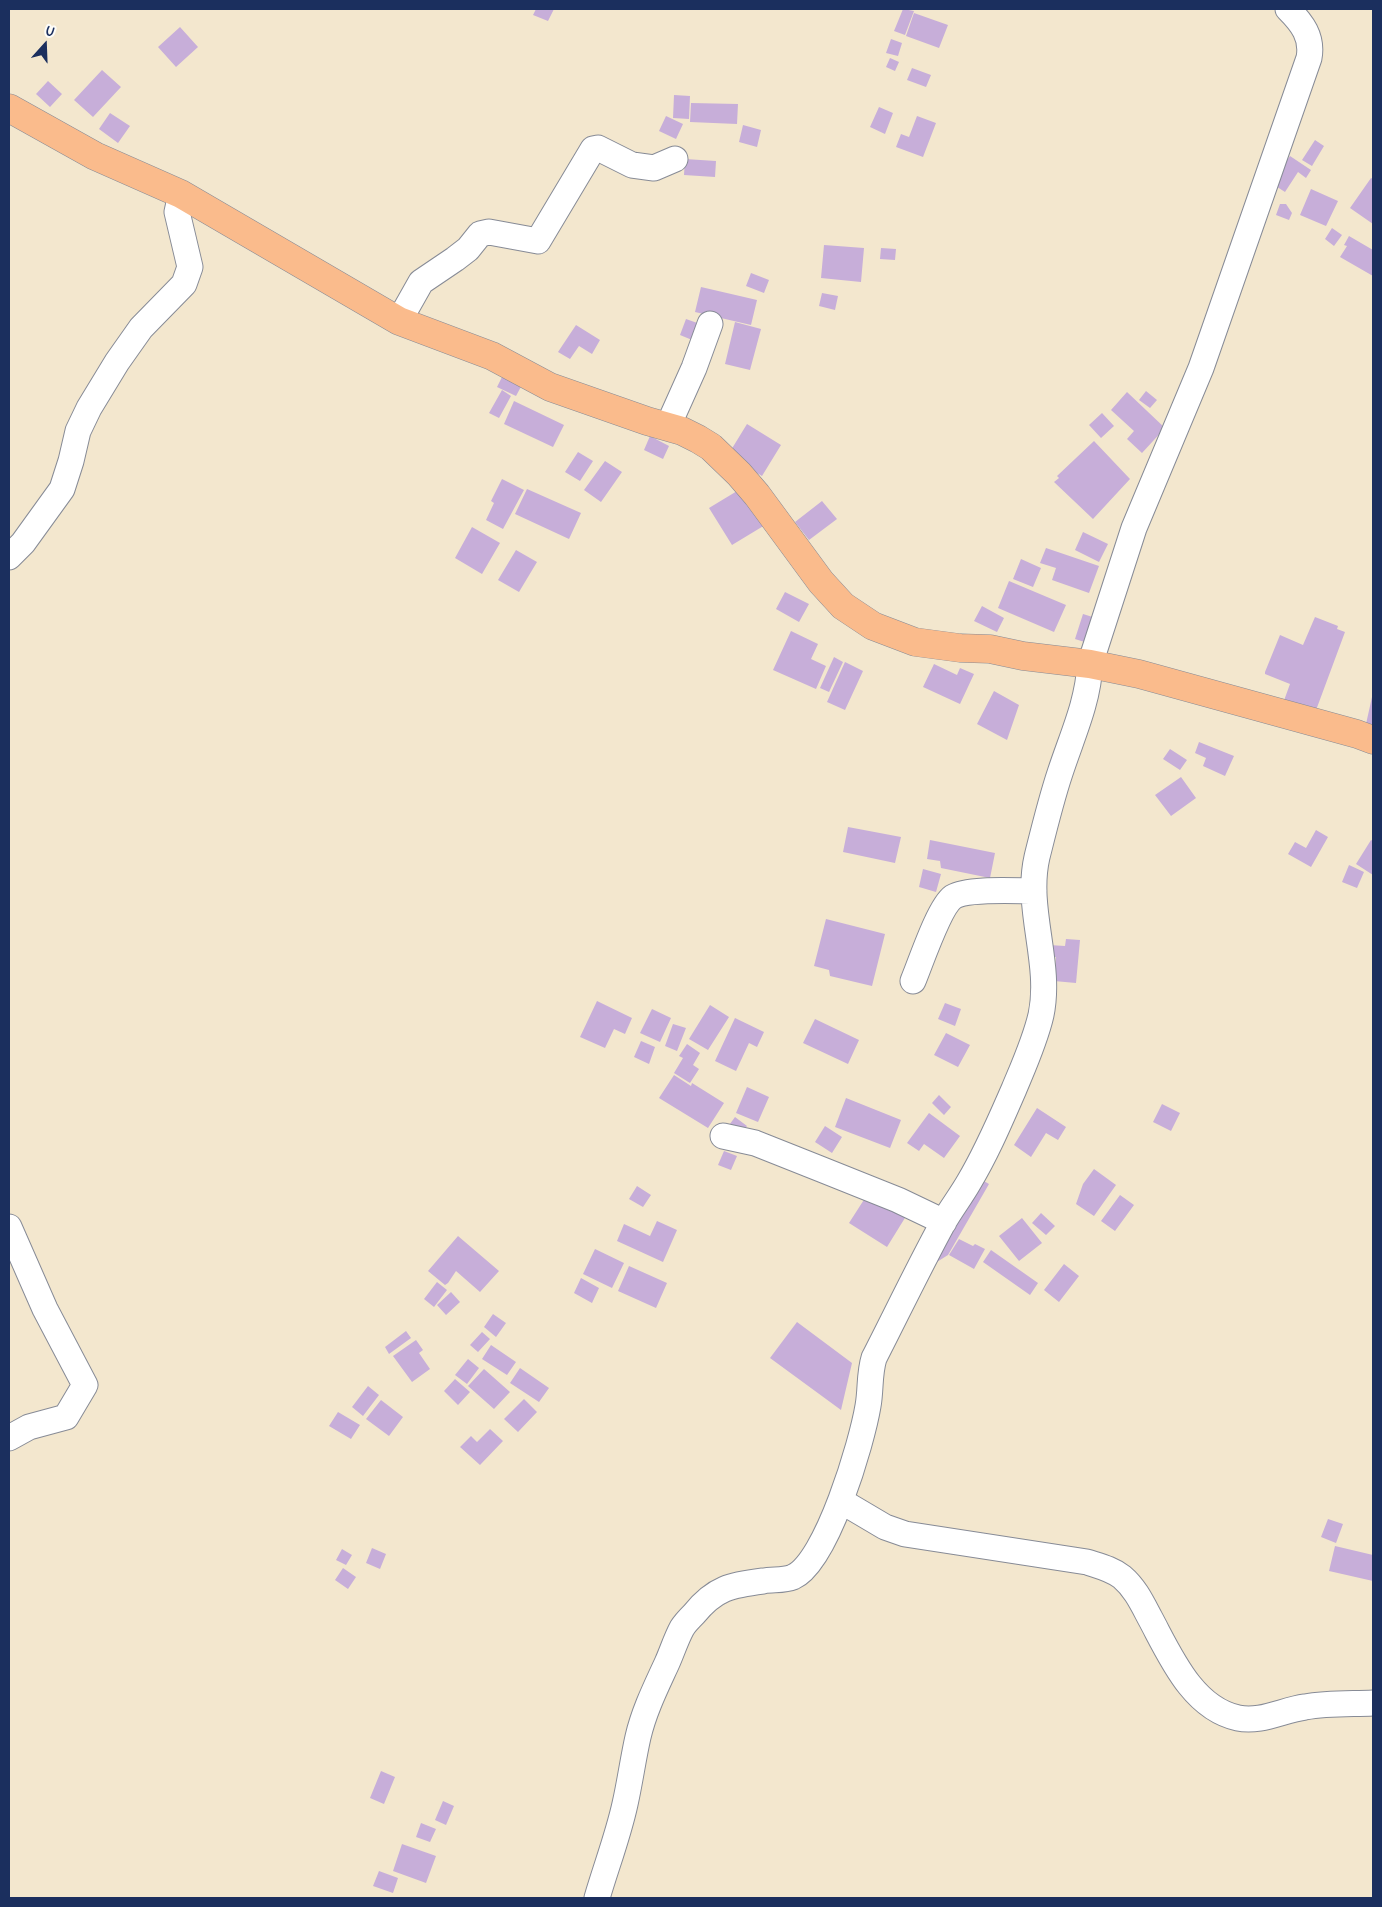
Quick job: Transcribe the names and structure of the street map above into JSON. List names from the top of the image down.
{
  "north": "top"
}
